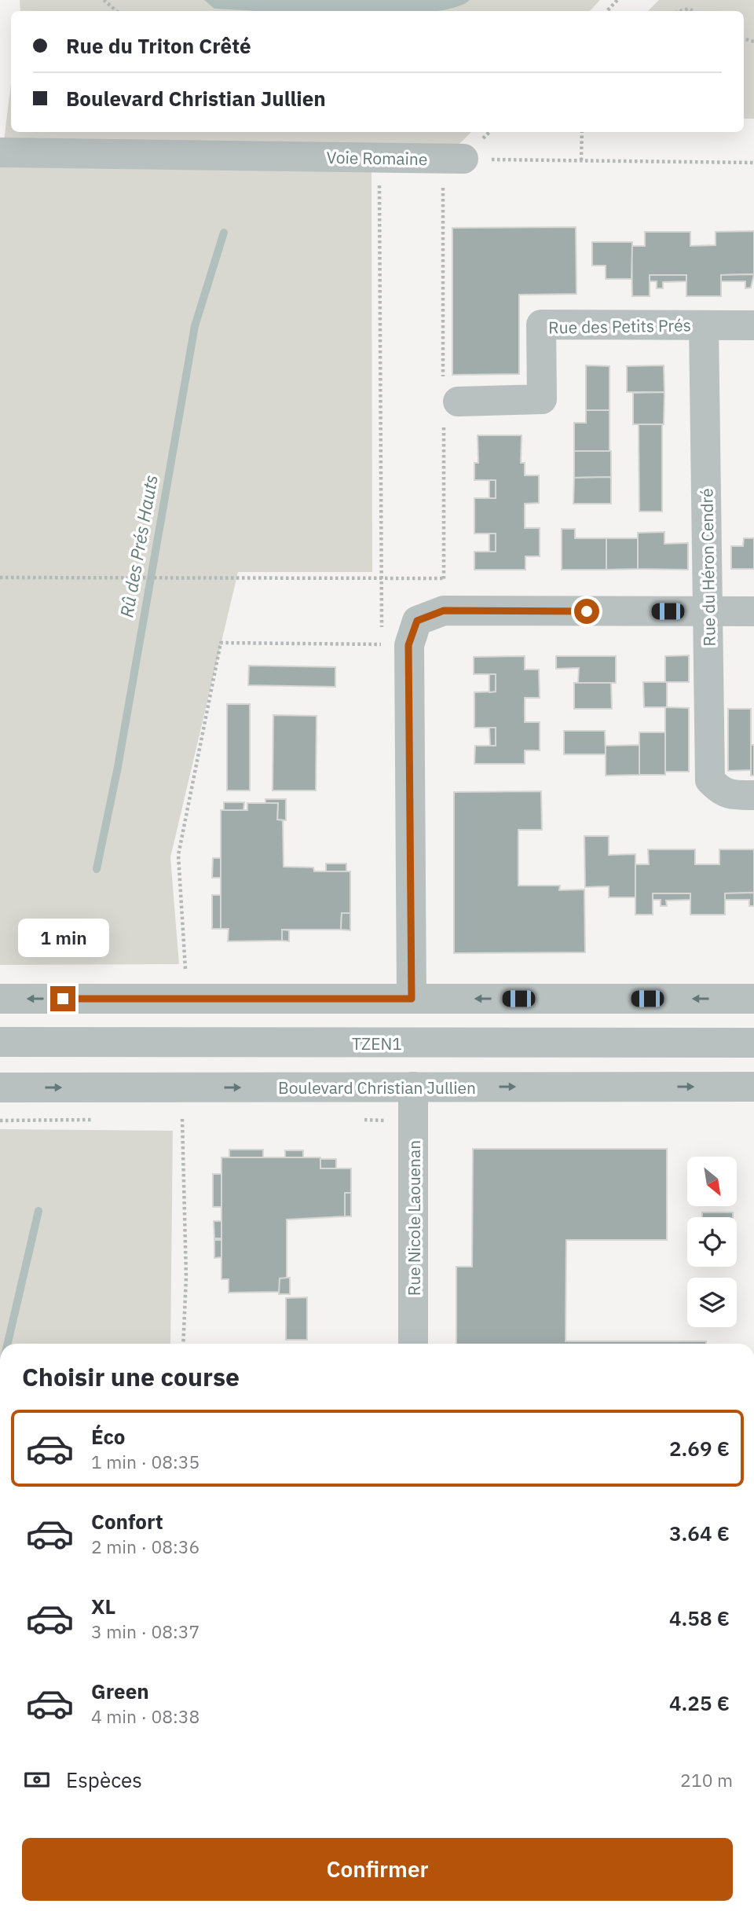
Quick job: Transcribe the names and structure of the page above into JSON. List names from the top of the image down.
{
  "streets": {
    "street": [
      "Voie Romaine",
      "Rue des Petits Prés",
      "Rue du Héron Cendré",
      "TZEN1",
      "Boulevard Christian Jullien",
      "Rue Nicole Laouenan"
    ]
  },
  "crossings": [
    ["Rue des Petits Prés", "Rue du Héron Cendré"],
    ["Boulevard Christian Jullien", "Rue Nicole Laouenan"]
  ],
  "water": ["Rû des Prés Hauts"],
  "north": "bottom right",
  "page": {
    "banner": ["Rue du Triton Crêté", "Boulevard Christian Jullien"],
    "bubble": "1 min",
    "heading": "Choisir une course",
    "list": [
      {
        "name": "Éco",
        "note": "1 min · 08:35",
        "value": "2.69 €"
      },
      {
        "name": "Confort",
        "note": "2 min · 08:36",
        "value": "3.64 €"
      },
      {
        "name": "XL",
        "note": "3 min · 08:37",
        "value": "4.58 €"
      },
      {
        "name": "Green",
        "note": "4 min · 08:38",
        "value": "4.25 €"
      }
    ],
    "pay": ["Espèces", "210 m"],
    "buttons": "Confirmer"
  }
}
